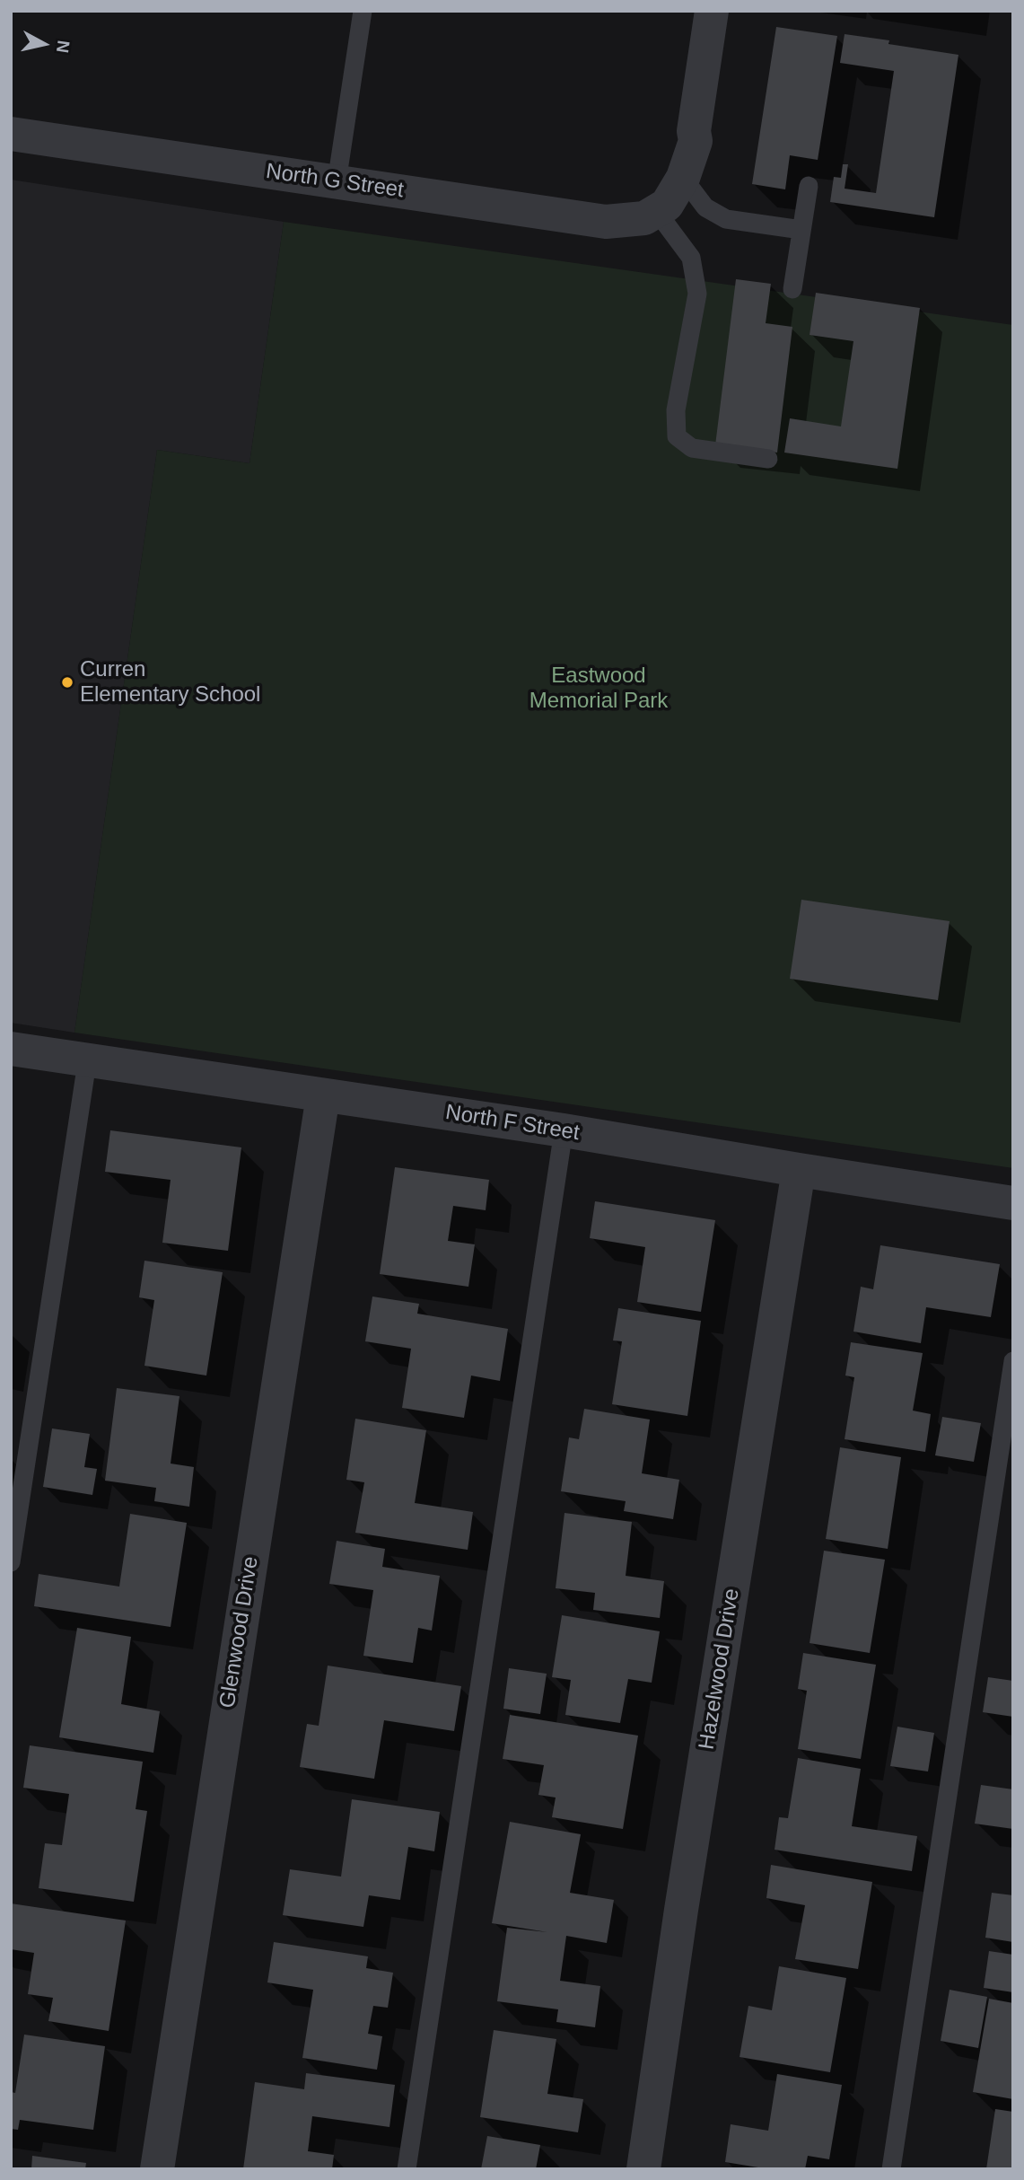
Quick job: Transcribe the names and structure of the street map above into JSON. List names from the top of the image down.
{
  "streets": {
    "street": [
      "North G Street",
      "North F Street",
      "Glenwood Drive",
      "Hazelwood Drive"
    ]
  },
  "crossings": [
    ["North F Street", "Glenwood Drive"],
    ["North F Street", "Hazelwood Drive"]
  ],
  "parks": ["Eastwood Memorial Park"],
  "places": ["Curren Elementary School"],
  "north": "right"
}
